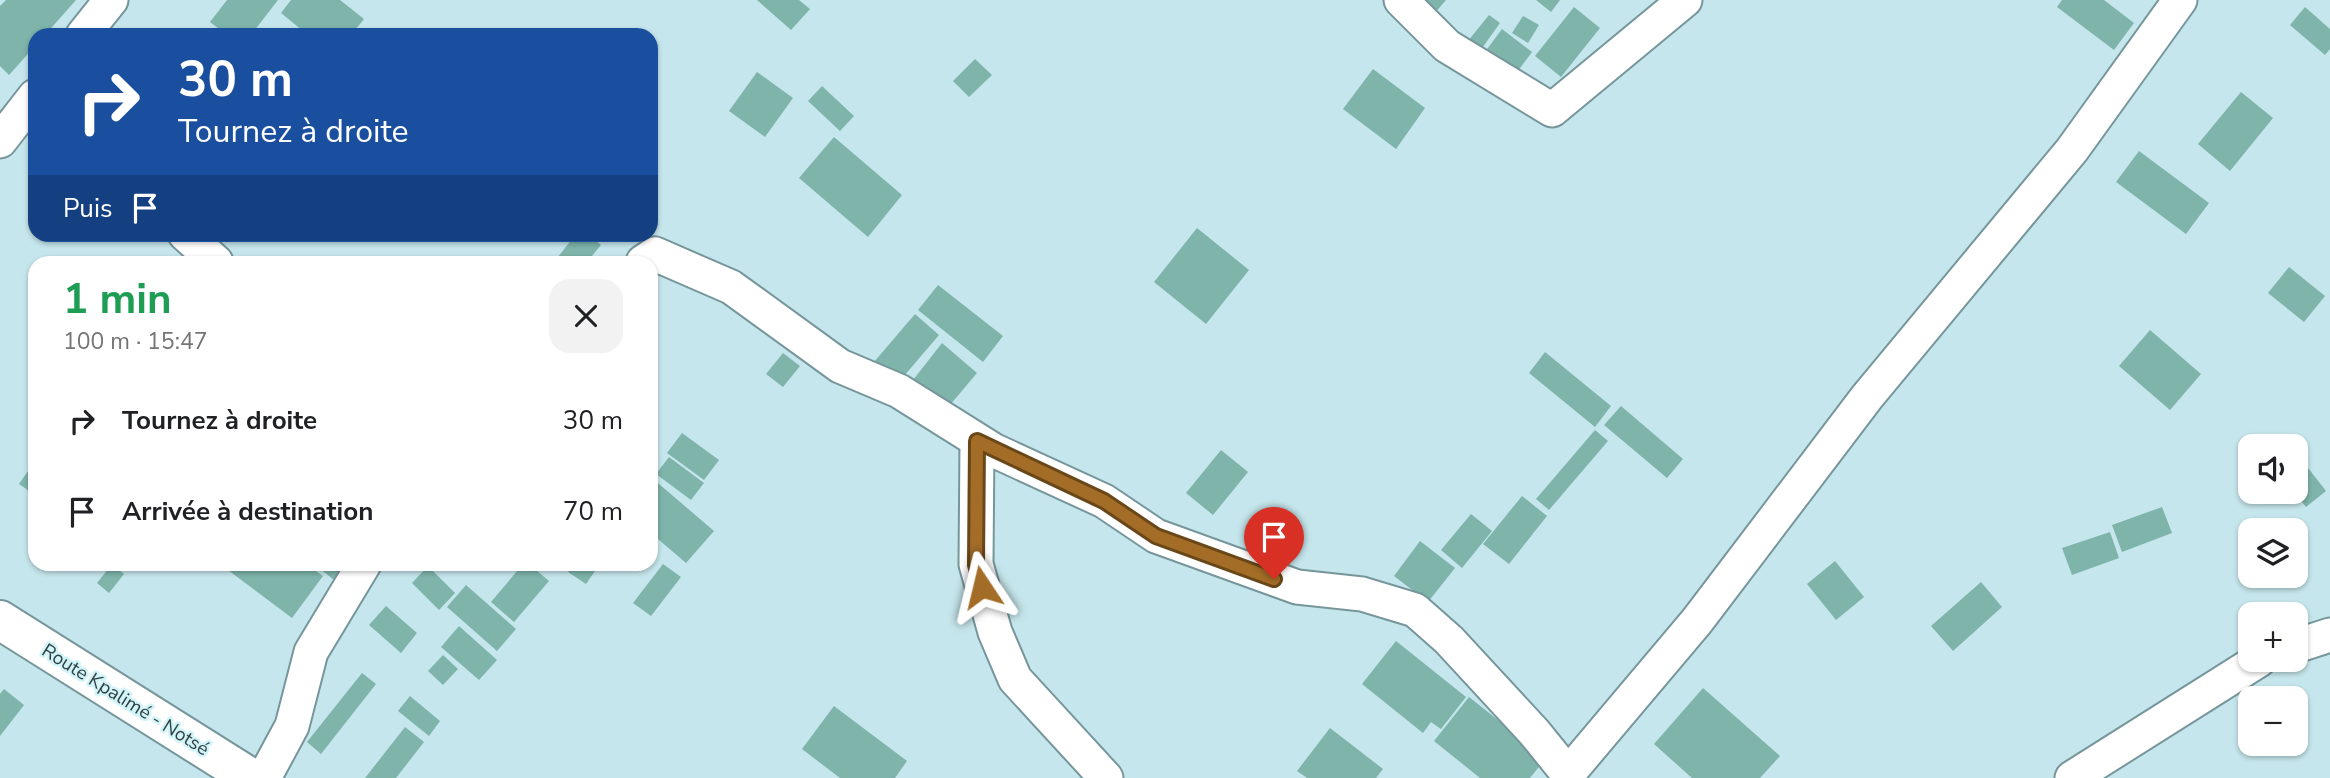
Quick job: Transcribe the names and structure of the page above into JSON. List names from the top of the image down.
{
  "streets": {
    "main road": ["Route Kpalimé - Notsé"]
  },
  "page": {
    "turn": ["30 m", "Tournez à droite"],
    "then": "Puis",
    "heading": ["1 min", "100 m · 15:47"],
    "list": [
      {
        "name": "Tournez à droite",
        "value": "30 m"
      },
      {
        "name": "Arrivée à destination",
        "value": "70 m"
      }
    ],
    "map_buttons": ["+", "−"]
  }
}
